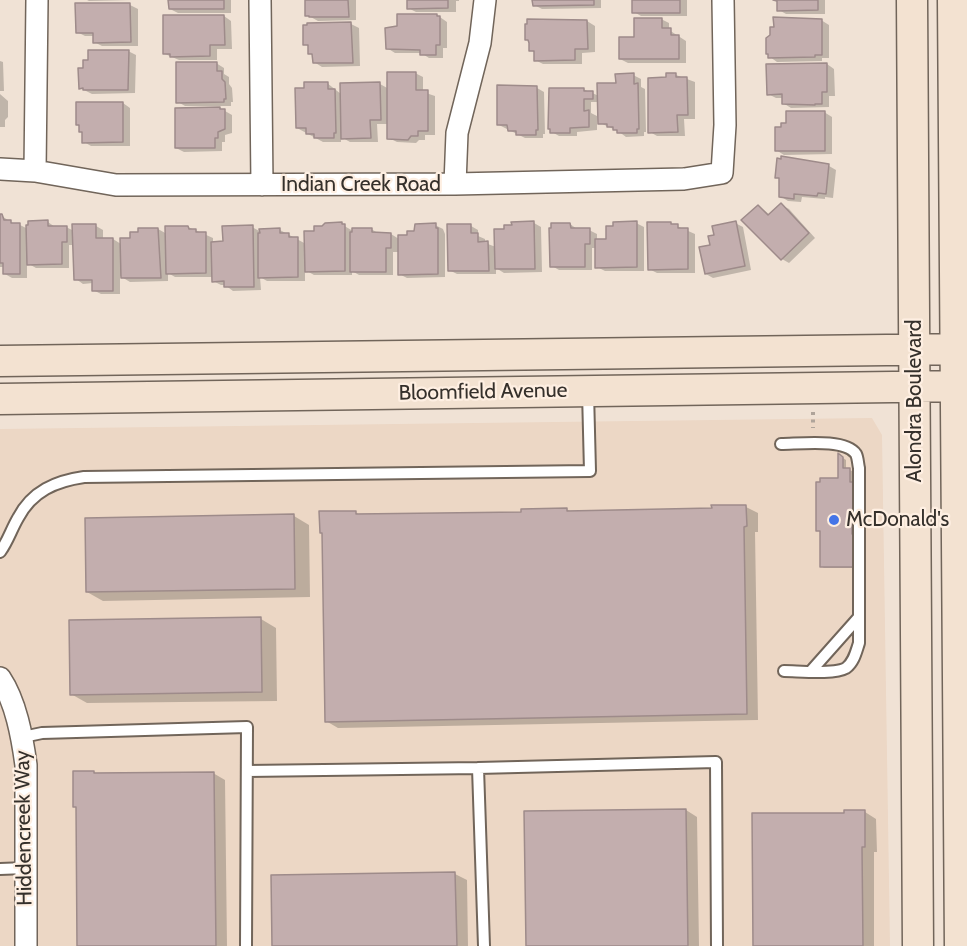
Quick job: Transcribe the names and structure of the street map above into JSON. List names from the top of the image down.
{
  "streets": {
    "main road": ["Bloomfield Avenue", "Alondra Boulevard"],
    "street": ["Indian Creek Road", "Hiddencreek Way"]
  },
  "crossings": [
    ["Bloomfield Avenue", "Alondra Boulevard"]
  ],
  "places": ["McDonald's"]
}
